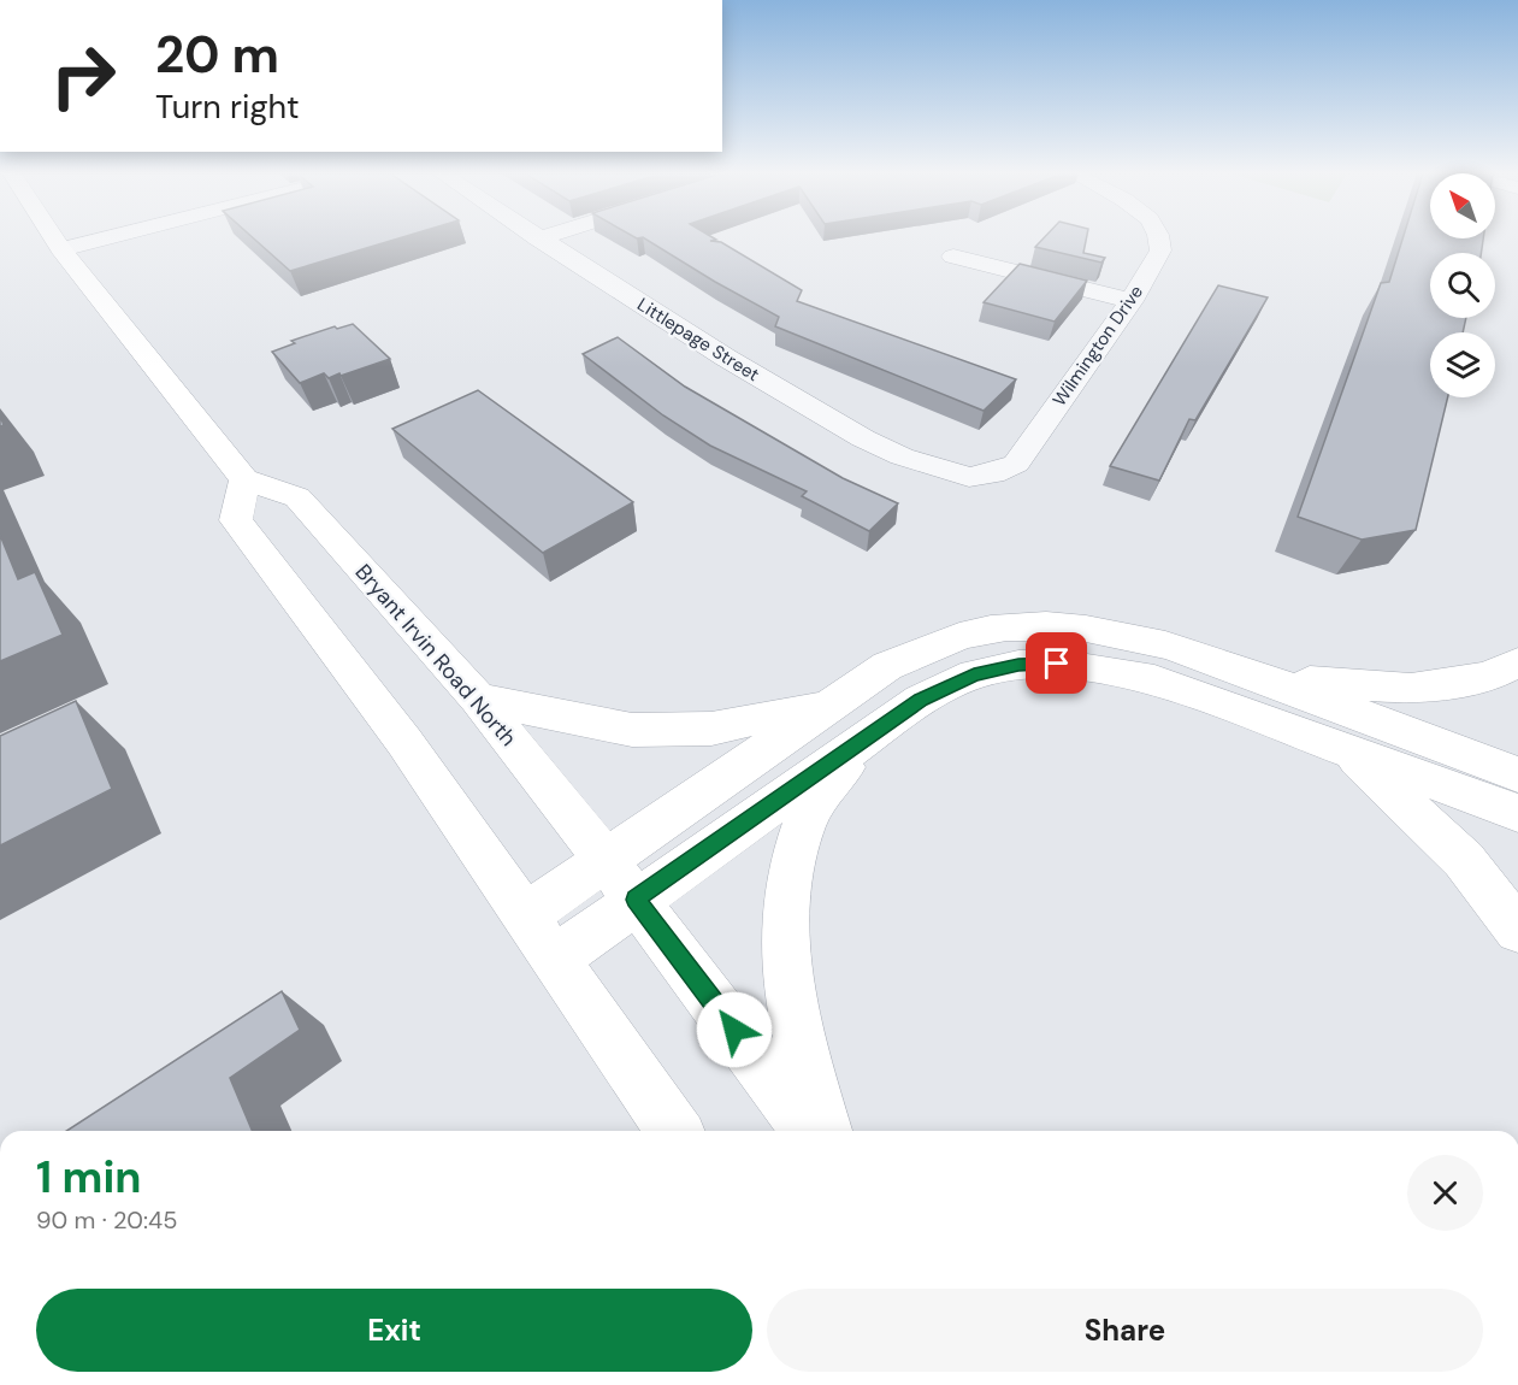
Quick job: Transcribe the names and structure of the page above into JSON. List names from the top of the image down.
{
  "streets": {
    "main road": ["Bryant Irvin Road North"],
    "street": ["Littlepage Street", "Wilmington Drive"]
  },
  "crossings": [
    ["Littlepage Street", "Wilmington Drive"]
  ],
  "north": "top left",
  "page": {
    "turn": ["20 m", "Turn right"],
    "heading": ["1 min", "90 m · 20:45"],
    "buttons": ["Exit", "Share"]
  }
}
